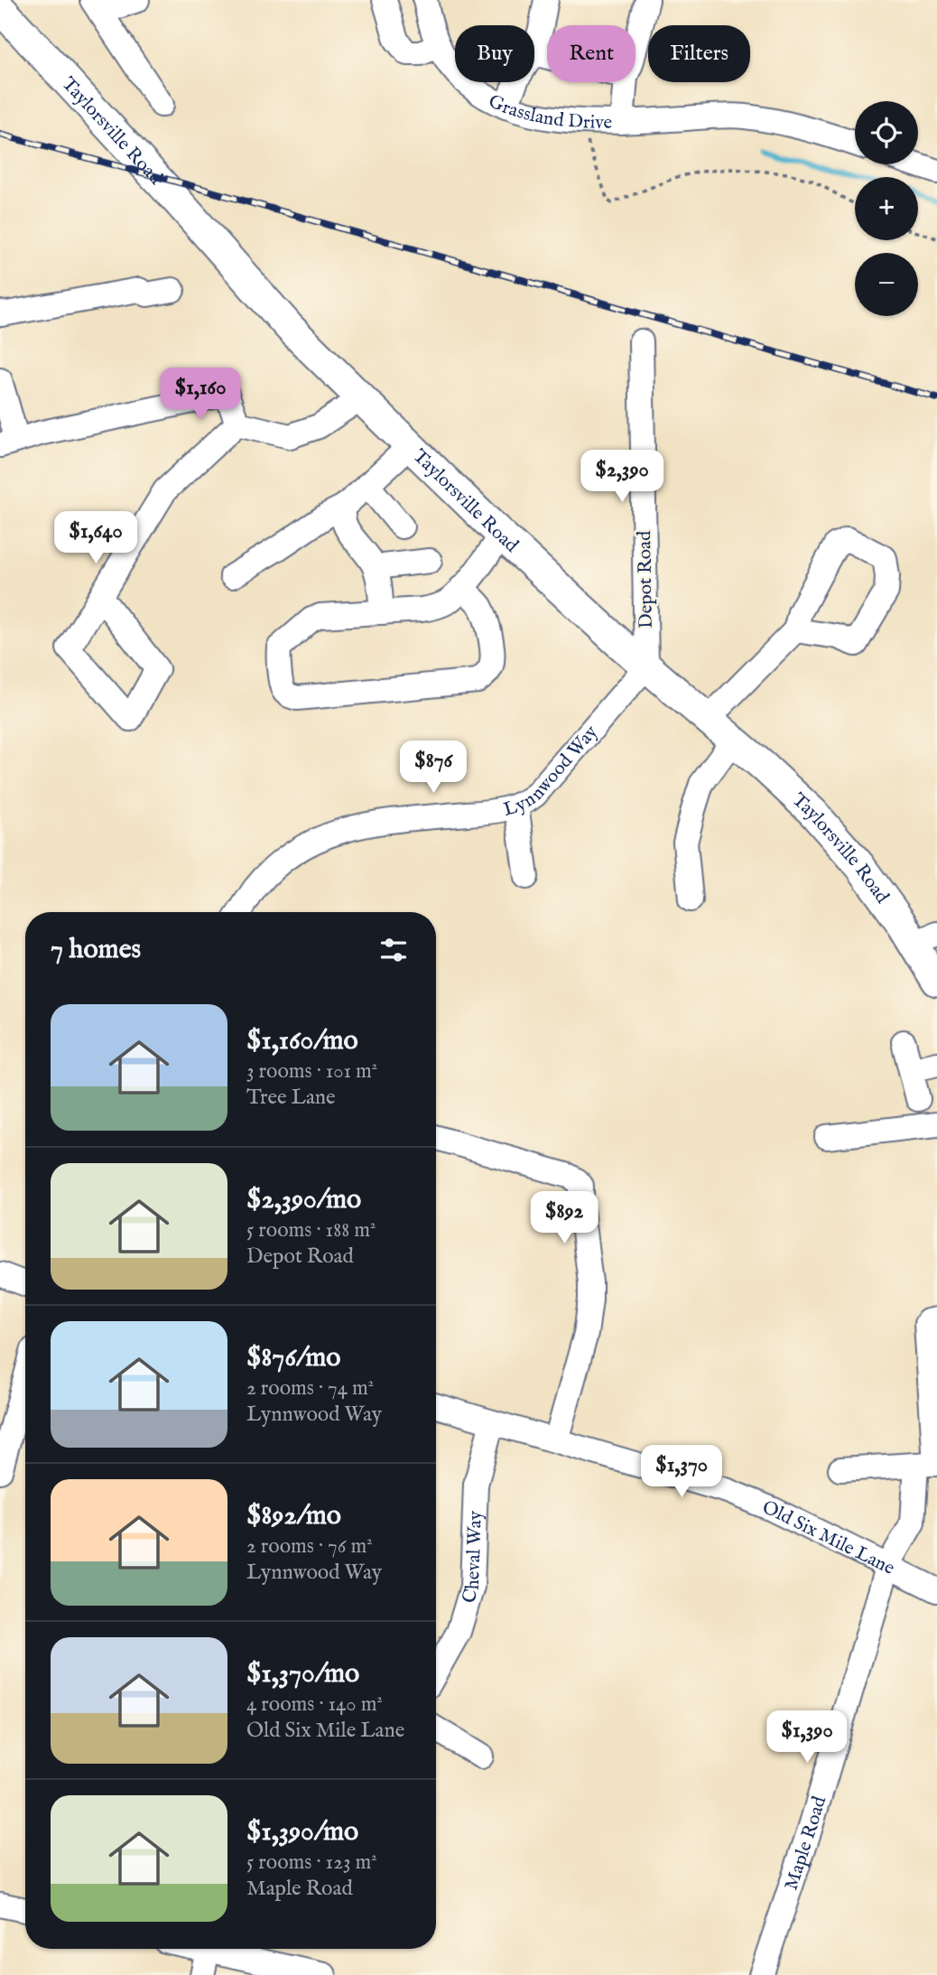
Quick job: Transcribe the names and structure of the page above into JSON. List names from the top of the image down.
{
  "streets": {
    "main road": ["Taylorsville Road"],
    "street": [
      "Grassland Drive",
      "Depot Road",
      "Lynnwood Way",
      "Old Six Mile Lane",
      "Cheval Way",
      "Maple Road"
    ]
  },
  "crossings": [
    ["Taylorsville Road", "Depot Road"],
    ["Taylorsville Road", "Lynnwood Way"],
    ["Depot Road", "Lynnwood Way"],
    ["Old Six Mile Lane", "Cheval Way"],
    ["Old Six Mile Lane", "Maple Road"]
  ],
  "page": {
    "chip": ["Buy", "Rent", "Filters"],
    "map_buttons": ["+", "−"],
    "price": [
      "$1,160",
      "$2,390",
      "$1,640",
      "$876",
      "$892",
      "$1,370",
      "$1,390"
    ],
    "heading": "7 homes",
    "list": [
      {
        "name": "$1,160/mo",
        "note": "3 rooms · 101 m² · Tree Lane"
      },
      {
        "name": "$2,390/mo",
        "note": "5 rooms · 188 m² · Depot Road"
      },
      {
        "name": "$876/mo",
        "note": "2 rooms · 74 m² · Lynnwood Way"
      },
      {
        "name": "$892/mo",
        "note": "2 rooms · 76 m² · Lynnwood Way"
      },
      {
        "name": "$1,370/mo",
        "note": "4 rooms · 140 m² · Old Six Mile Lane"
      },
      {
        "name": "$1,390/mo",
        "note": "5 rooms · 123 m² · Maple Road"
      }
    ]
  }
}
